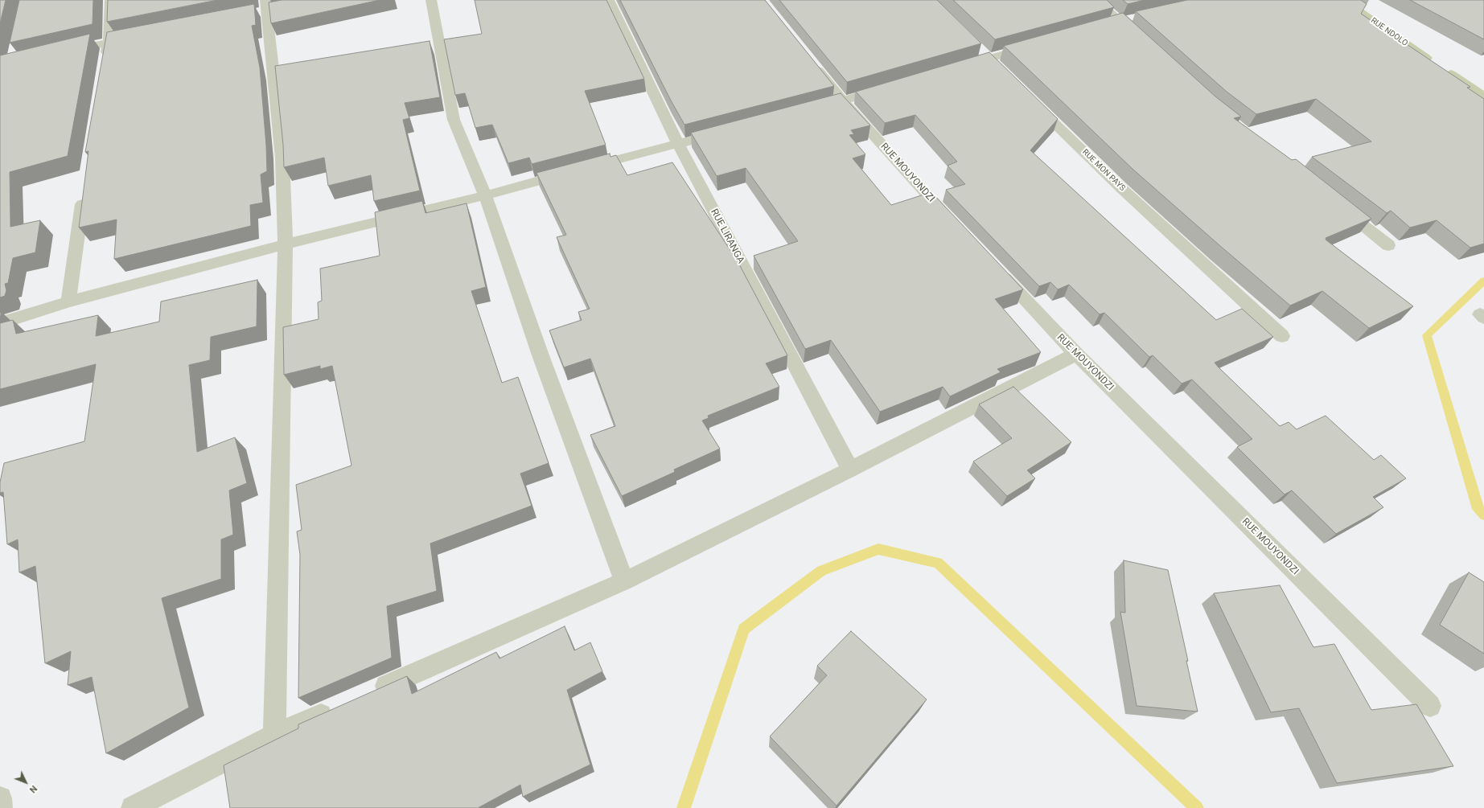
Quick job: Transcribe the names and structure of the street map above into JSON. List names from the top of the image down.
{
  "streets": {
    "main road": ["RUE NDOLO"],
    "street": ["RUE MON PAYS", "RUE MOUYONDZI", "RUE LIRANGA"]
  },
  "north": "bottom right"
}
